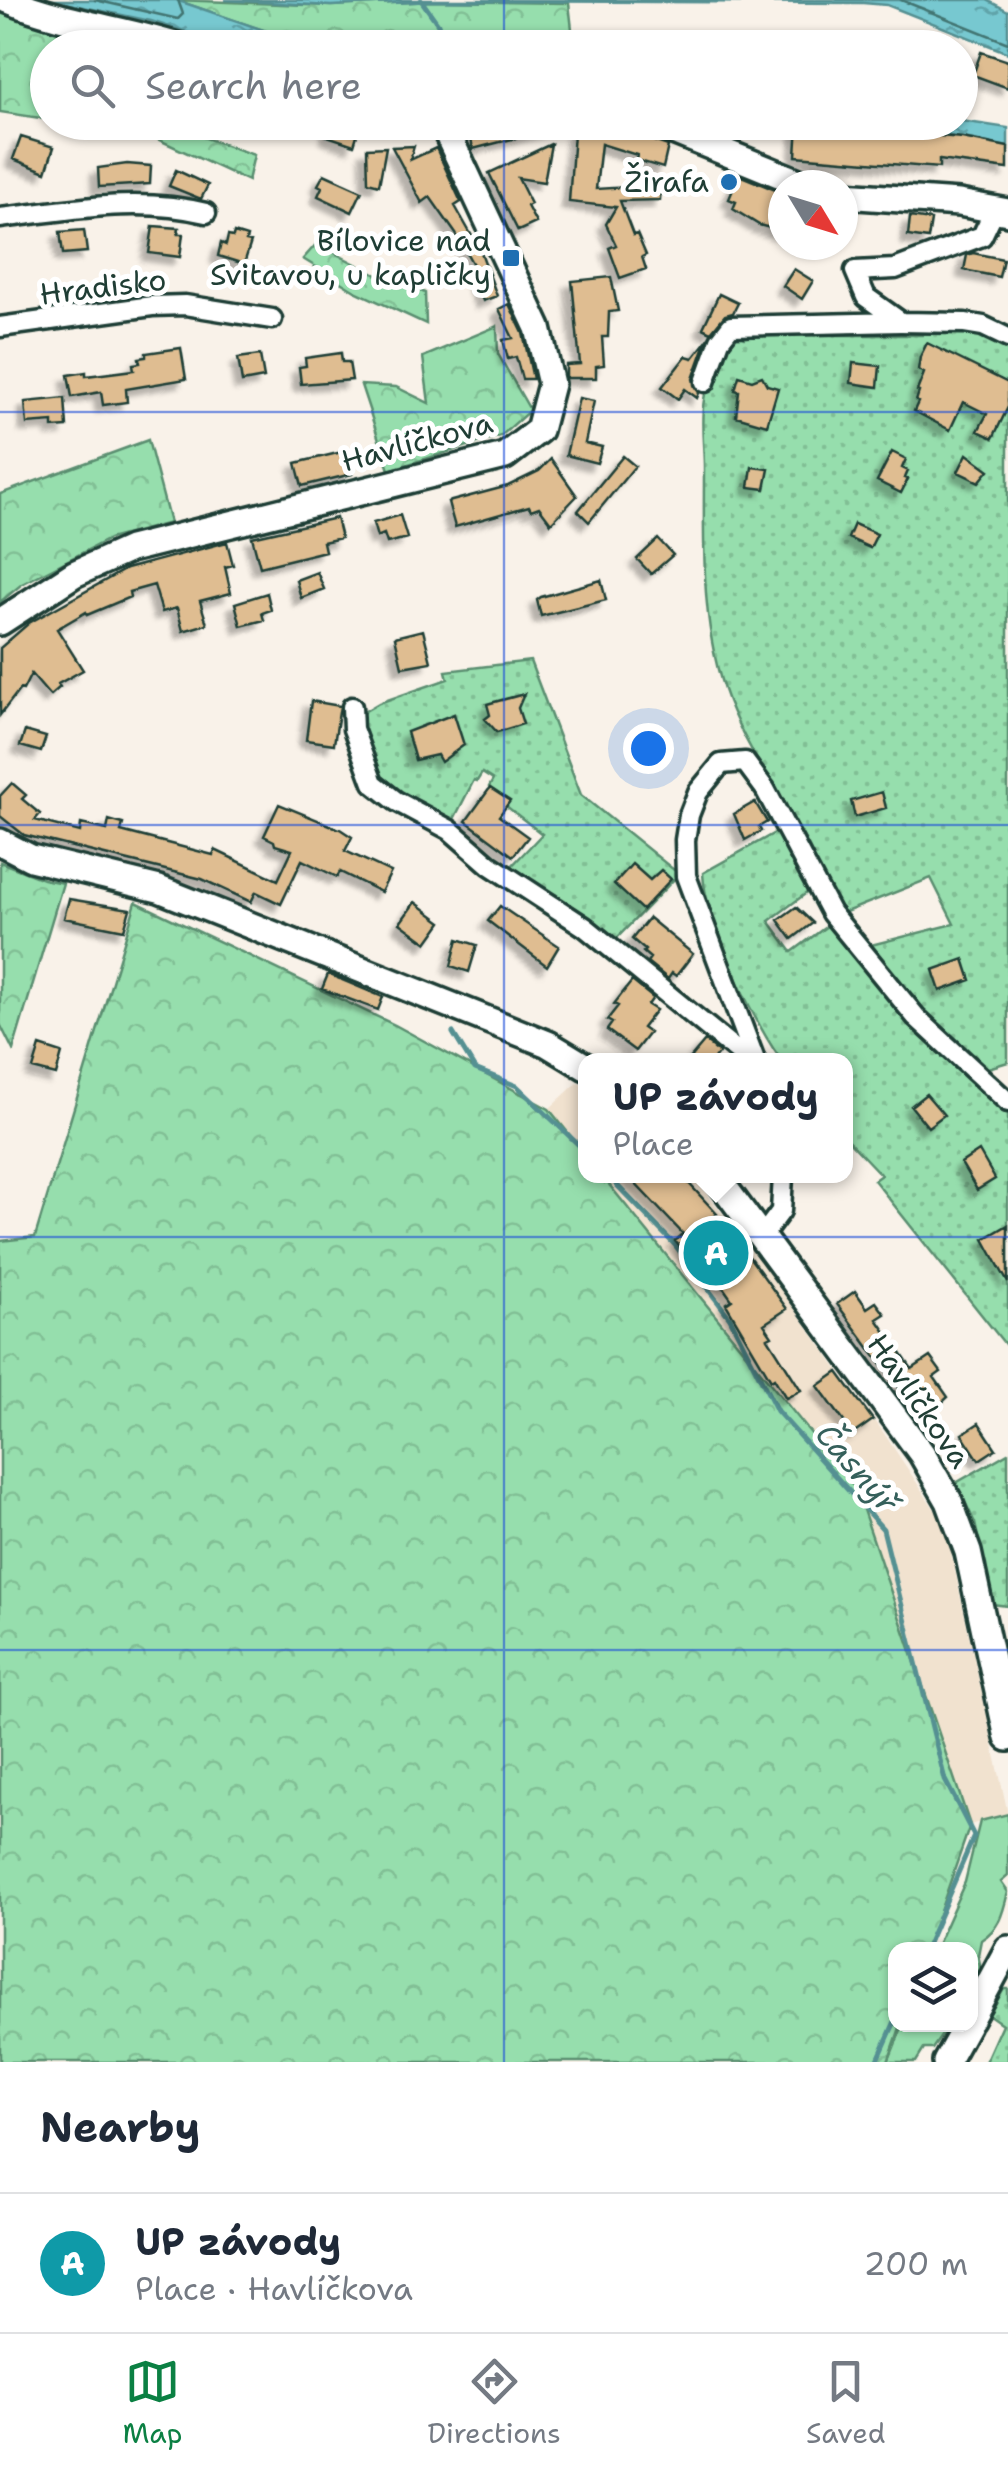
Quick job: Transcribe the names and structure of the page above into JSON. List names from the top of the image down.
{
  "streets": {
    "main road": ["Havlíčkova"],
    "street": ["Hradisko"]
  },
  "water": ["Časnýř"],
  "places": {
    "other": ["Žirafa"],
    "transit": ["Bílovice nad Svitavou, u kapličky"]
  },
  "north": "bottom right",
  "page": {
    "search": "Search here",
    "popup": ["UP závody", "Place"],
    "pins": "A",
    "heading": "Nearby",
    "list": [
      {
        "mark": "A",
        "name": "UP závody",
        "note": "Place · Havlíčkova",
        "value": "200 m"
      }
    ],
    "nav": ["Map", "Directions", "Saved"]
  }
}
